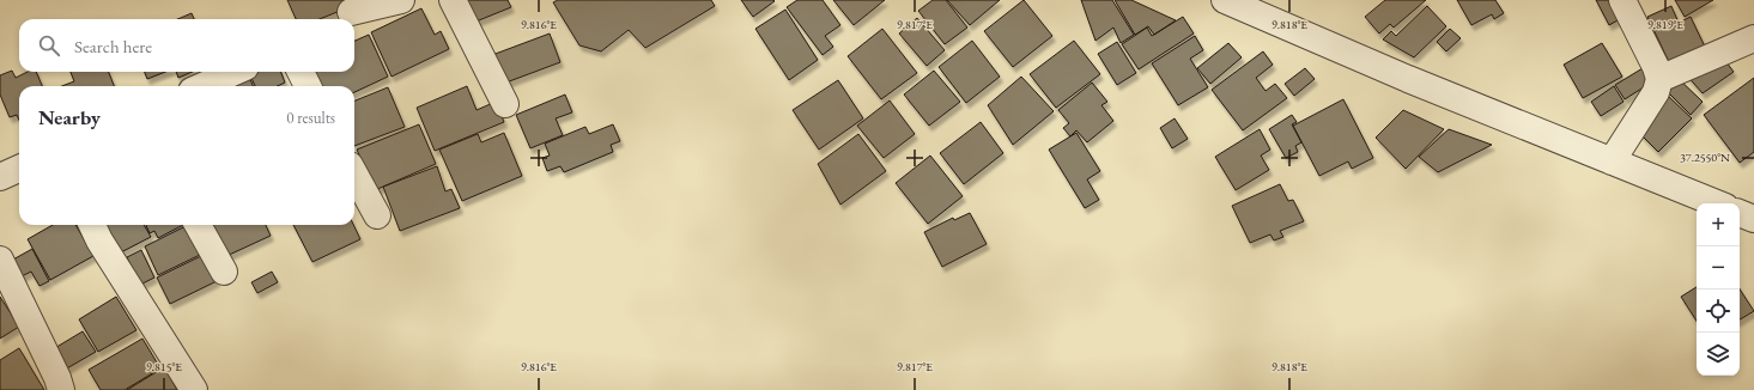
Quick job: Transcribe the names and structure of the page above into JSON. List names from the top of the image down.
{
  "page": {
    "search": "Search here",
    "heading": ["Nearby", "0 results"],
    "map_buttons": ["+", "−"]
  },
  "coordinates": [
    "9.816°E",
    "9.817°E",
    "9.818°E",
    "9.819°E",
    "37.2550°N",
    "9.815°E"
  ]
}
